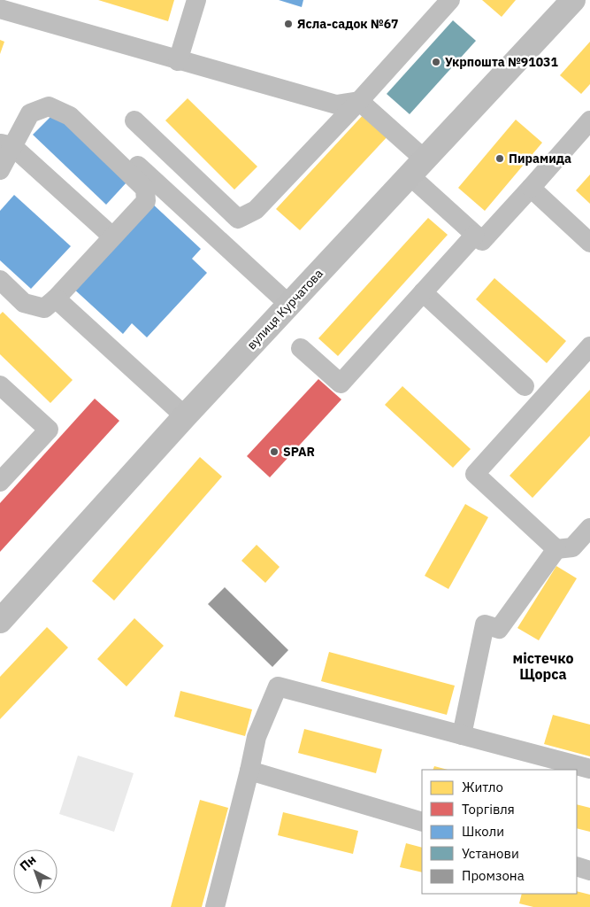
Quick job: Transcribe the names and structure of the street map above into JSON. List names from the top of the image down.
{
  "streets": {
    "main road": ["вулиця Курчатова"]
  },
  "districts": ["містечко Щорса"],
  "places": [
    "Ясла-садок №67",
    "Укрпошта №91031",
    "Пирамида",
    "SPAR"
  ],
  "legend": [
    "Житло",
    "Торгівля",
    "Школи",
    "Установи",
    "Промзона"
  ],
  "north": "top left"
}
